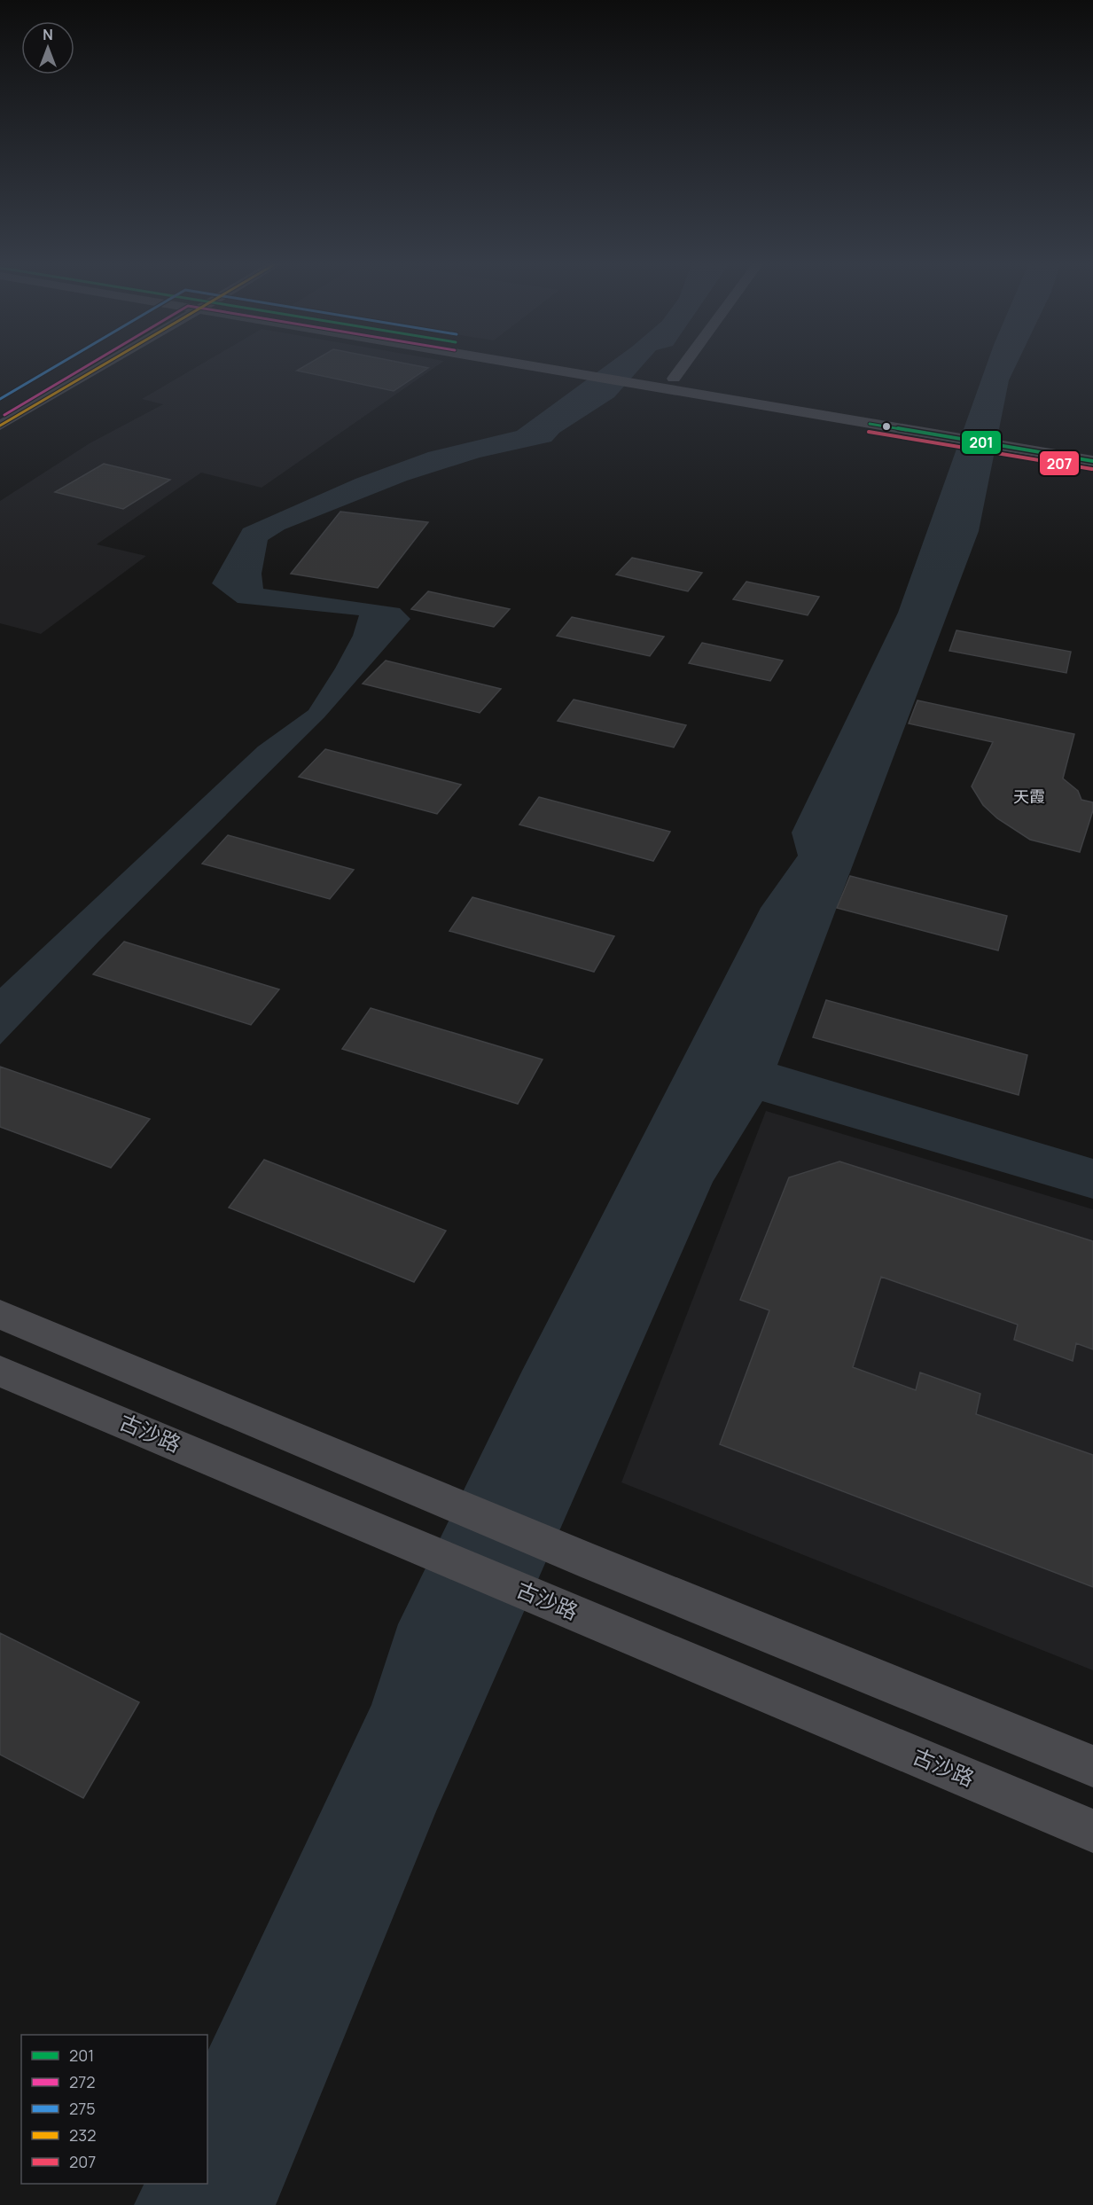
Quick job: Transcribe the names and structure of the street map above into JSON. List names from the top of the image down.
{
  "streets": {
    "street": ["古沙路"]
  },
  "districts": ["天霞"],
  "lines": [
    "transit line 272",
    "transit line 275",
    "transit line 232",
    "transit line 201",
    "transit line 207"
  ],
  "legend": [
    "201",
    "272",
    "275",
    "232",
    "207"
  ],
  "north": "top"
}
